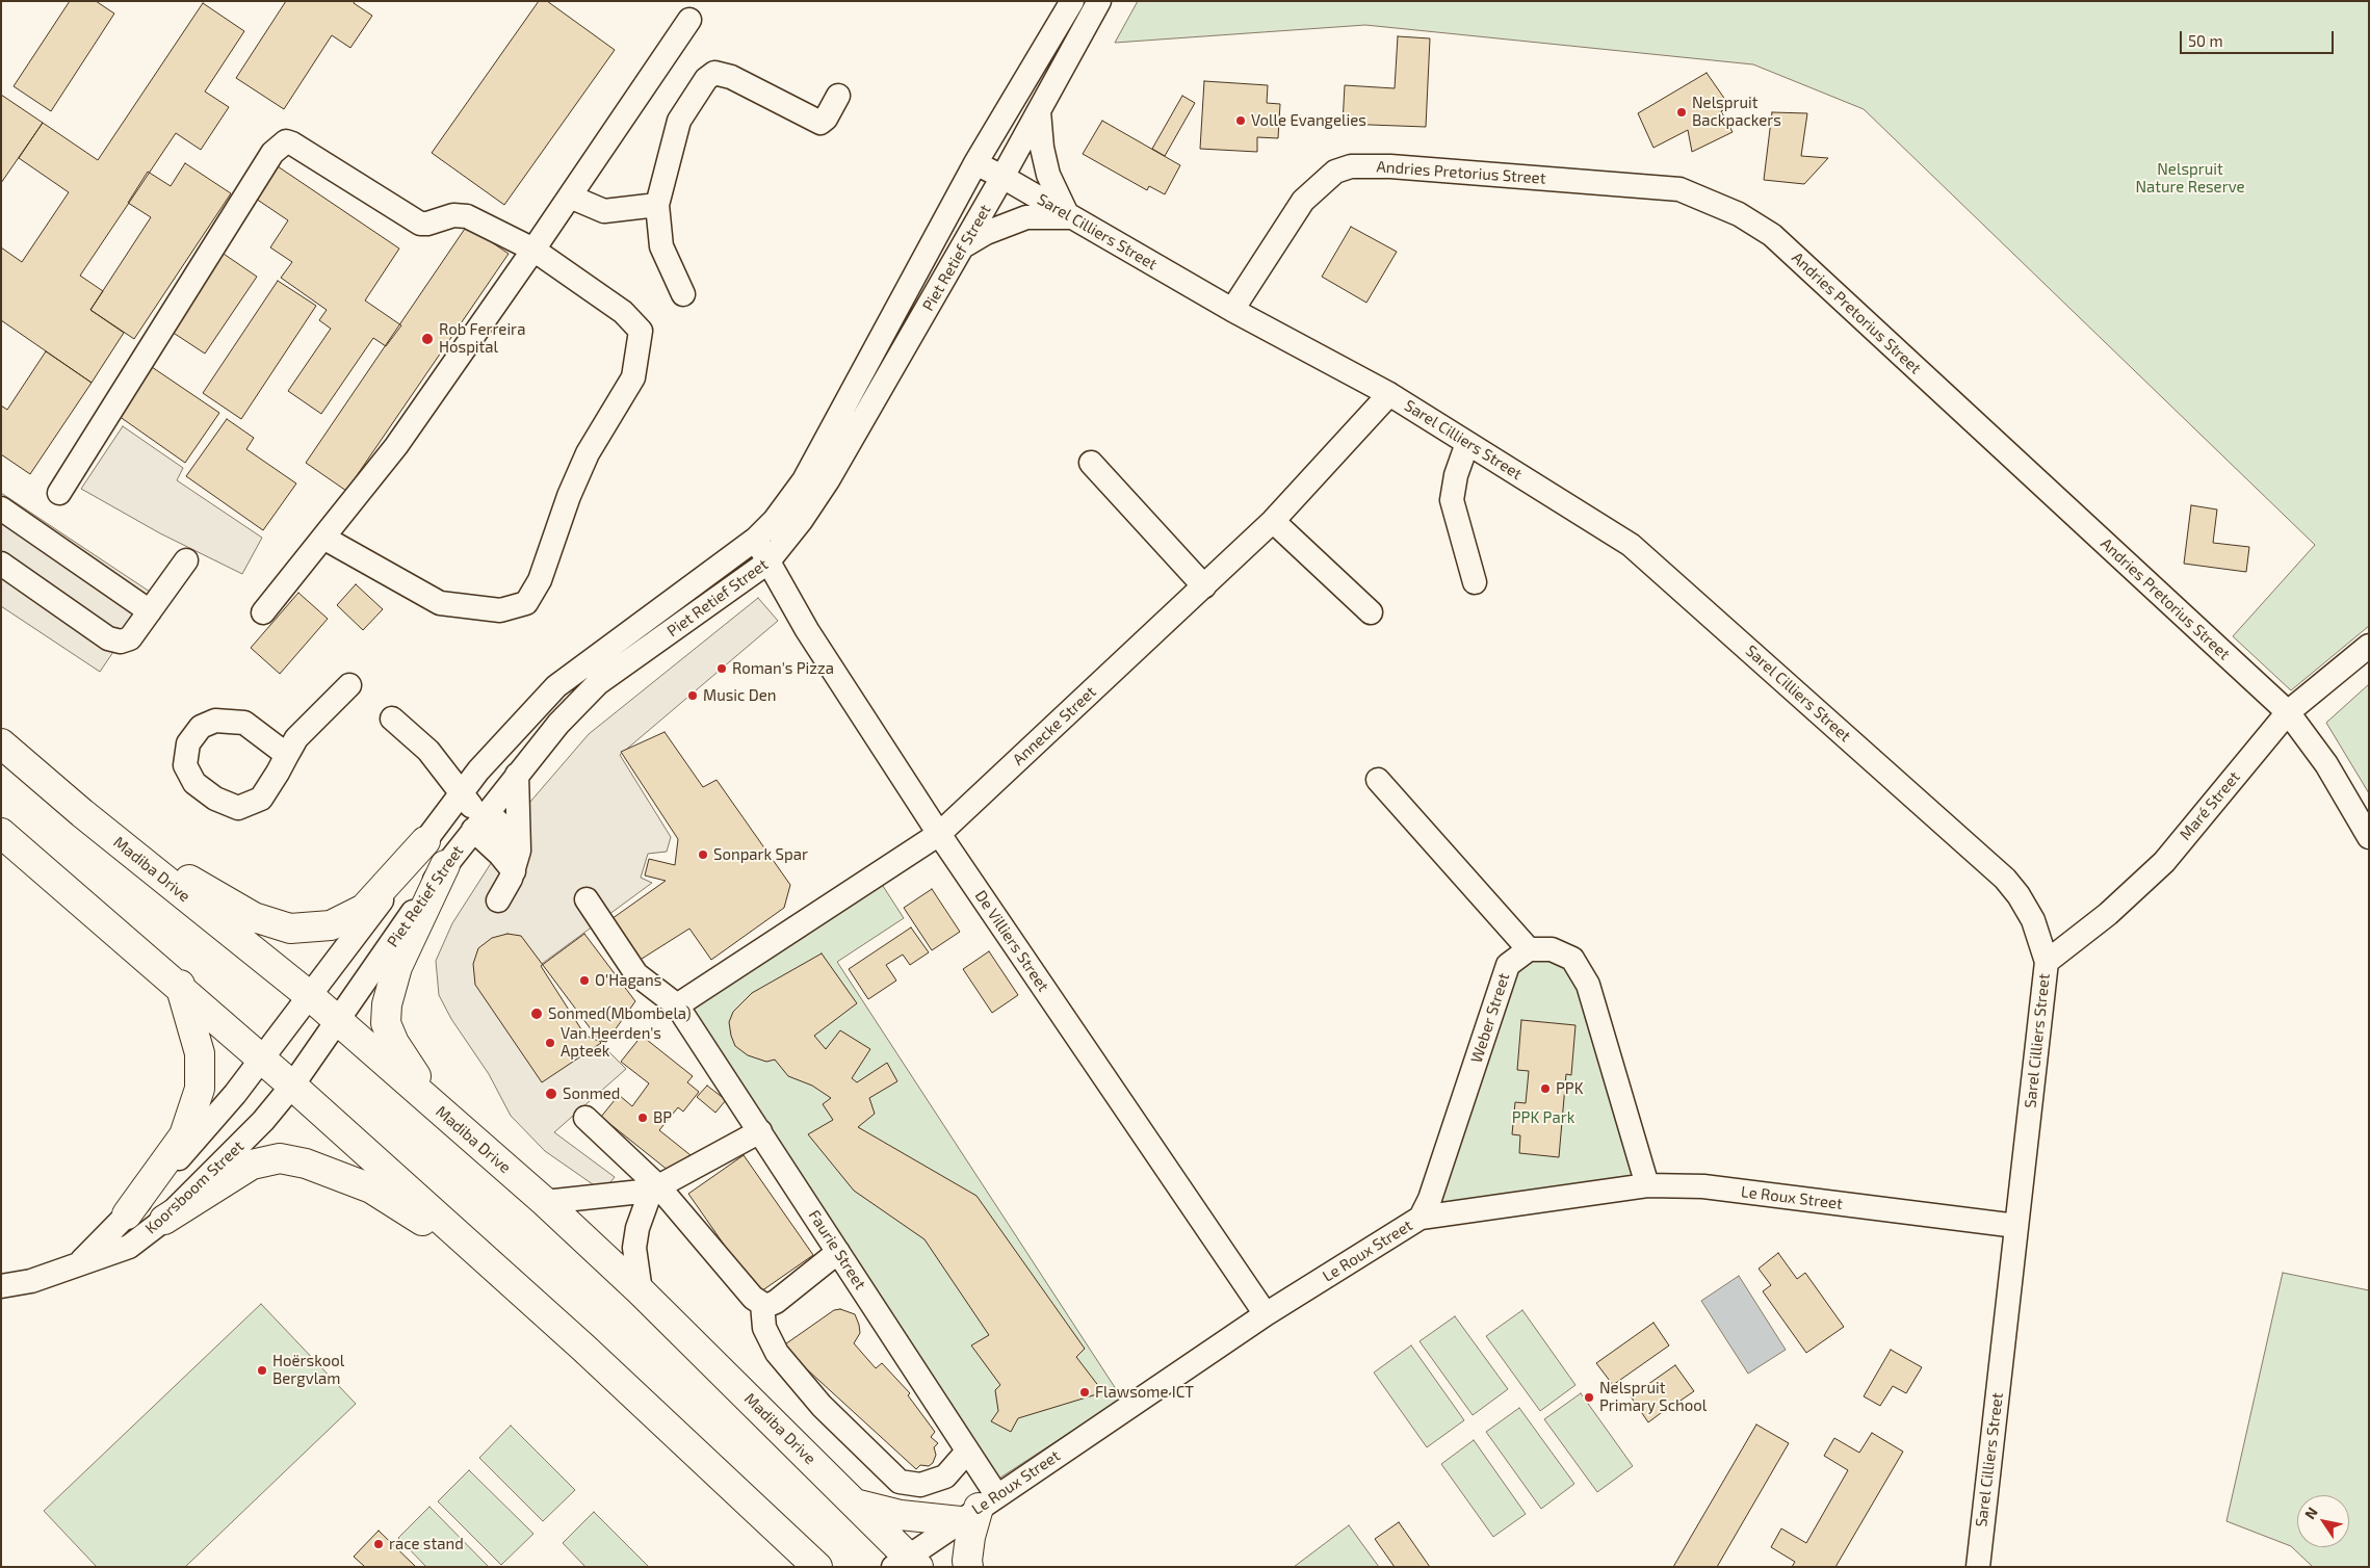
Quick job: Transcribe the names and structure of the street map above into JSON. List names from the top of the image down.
{
  "streets": {
    "main road": ["Madiba Drive"],
    "street": [
      "Andries Pretorius Street",
      "Sarel Cilliers Street",
      "Piet Retief Street",
      "Annecke Street",
      "Maré Street",
      "De Villiers Street",
      "Weber Street",
      "Koorsboom Street",
      "Le Roux Street",
      "Faurie Street"
    ]
  },
  "crossings": [
    ["Andries Pretorius Street", "Sarel Cilliers Street"],
    ["Andries Pretorius Street", "Maré Street"],
    ["Sarel Cilliers Street", "Piet Retief Street"],
    ["Sarel Cilliers Street", "Annecke Street"],
    ["Sarel Cilliers Street", "Maré Street"],
    ["Sarel Cilliers Street", "Le Roux Street"],
    ["Piet Retief Street", "Madiba Drive"],
    ["Piet Retief Street", "De Villiers Street"],
    ["Piet Retief Street", "Koorsboom Street"],
    ["Annecke Street", "De Villiers Street"],
    ["Annecke Street", "Faurie Street"],
    ["Madiba Drive", "Le Roux Street"],
    ["De Villiers Street", "Le Roux Street"],
    ["Weber Street", "Le Roux Street"],
    ["Le Roux Street", "Faurie Street"]
  ],
  "parks": ["Nelspruit Nature Reserve", "PPK Park"],
  "places": [
    "Nelspruit Backpackers",
    "Volle Evangelies",
    "Rob Ferreira Hospital",
    "Roman's Pizza",
    "Music Den",
    "Sonpark Spar",
    "O'Hagans",
    "Sonmed(Mbombela)",
    "Van Heerden's Apteek",
    "PPK",
    "Sonmed",
    "BP",
    "Hoërskool Bergvlam",
    "Flawsome ICT",
    "Nelspruit Primary School",
    "race stand"
  ],
  "scale_bar": "50 m",
  "north": "top left"
}
